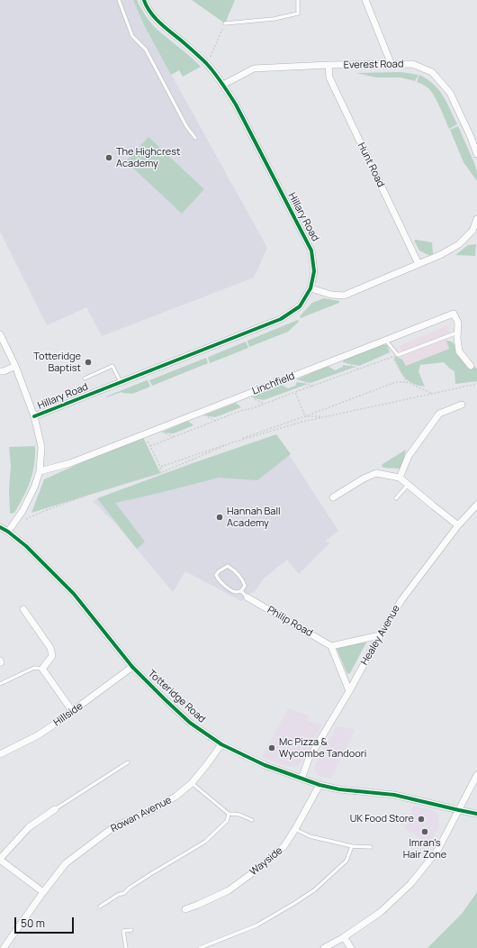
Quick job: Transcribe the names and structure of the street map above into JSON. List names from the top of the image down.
{
  "streets": {
    "street": [
      "Everest Road",
      "Hunt Road",
      "Hillary Road",
      "Linchfield",
      "Philip Road",
      "Healey Avenue",
      "Totteridge Road",
      "Hillside",
      "Rowan Avenue",
      "Wayside"
    ]
  },
  "crossings": [
    ["Everest Road", "Hunt Road"],
    ["Everest Road", "Hillary Road"],
    ["Healey Avenue", "Totteridge Road"],
    ["Totteridge Road", "Hillside"],
    ["Totteridge Road", "Rowan Avenue"],
    ["Totteridge Road", "Wayside"]
  ],
  "places": [
    "The Highcrest Academy",
    "Totteridge Baptist",
    "Hannah Ball Academy",
    "Mc Pizza & Wycombe Tandoori",
    "UK Food Store",
    "Imran's Hair Zone"
  ],
  "scale_bar": "50 m"
}
